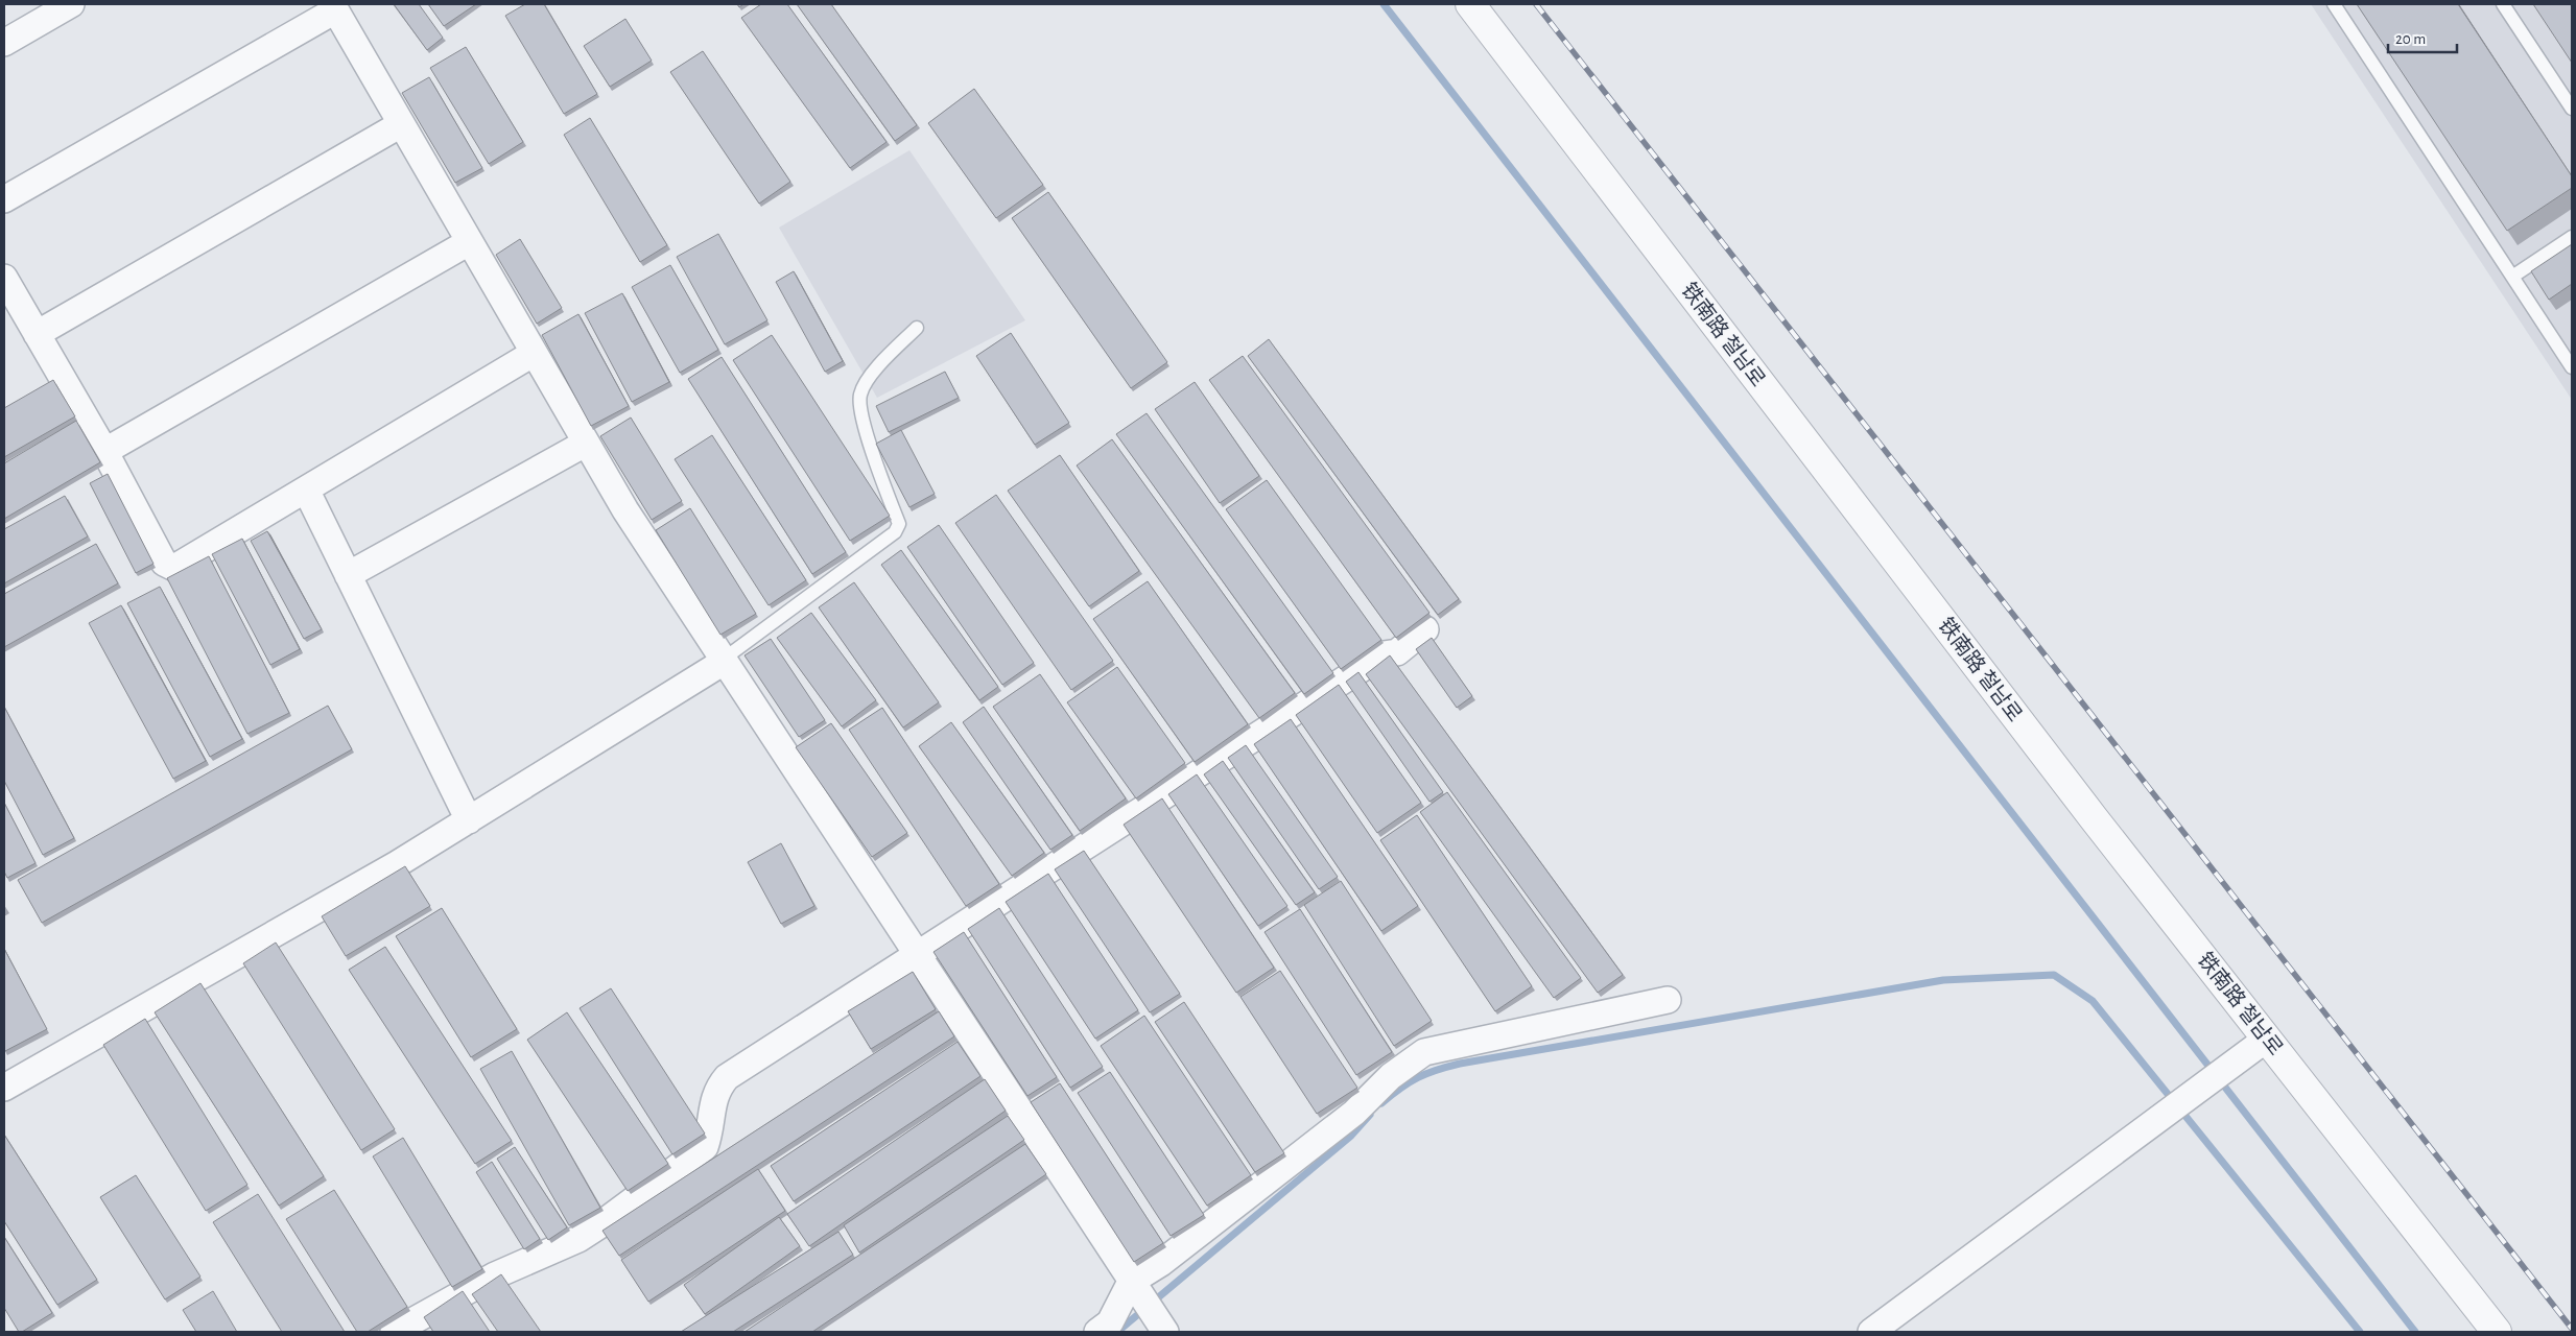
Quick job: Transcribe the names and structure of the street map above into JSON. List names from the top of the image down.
{
  "streets": {
    "street": ["铁南路 철남로"]
  },
  "scale_bar": "20 m"
}
